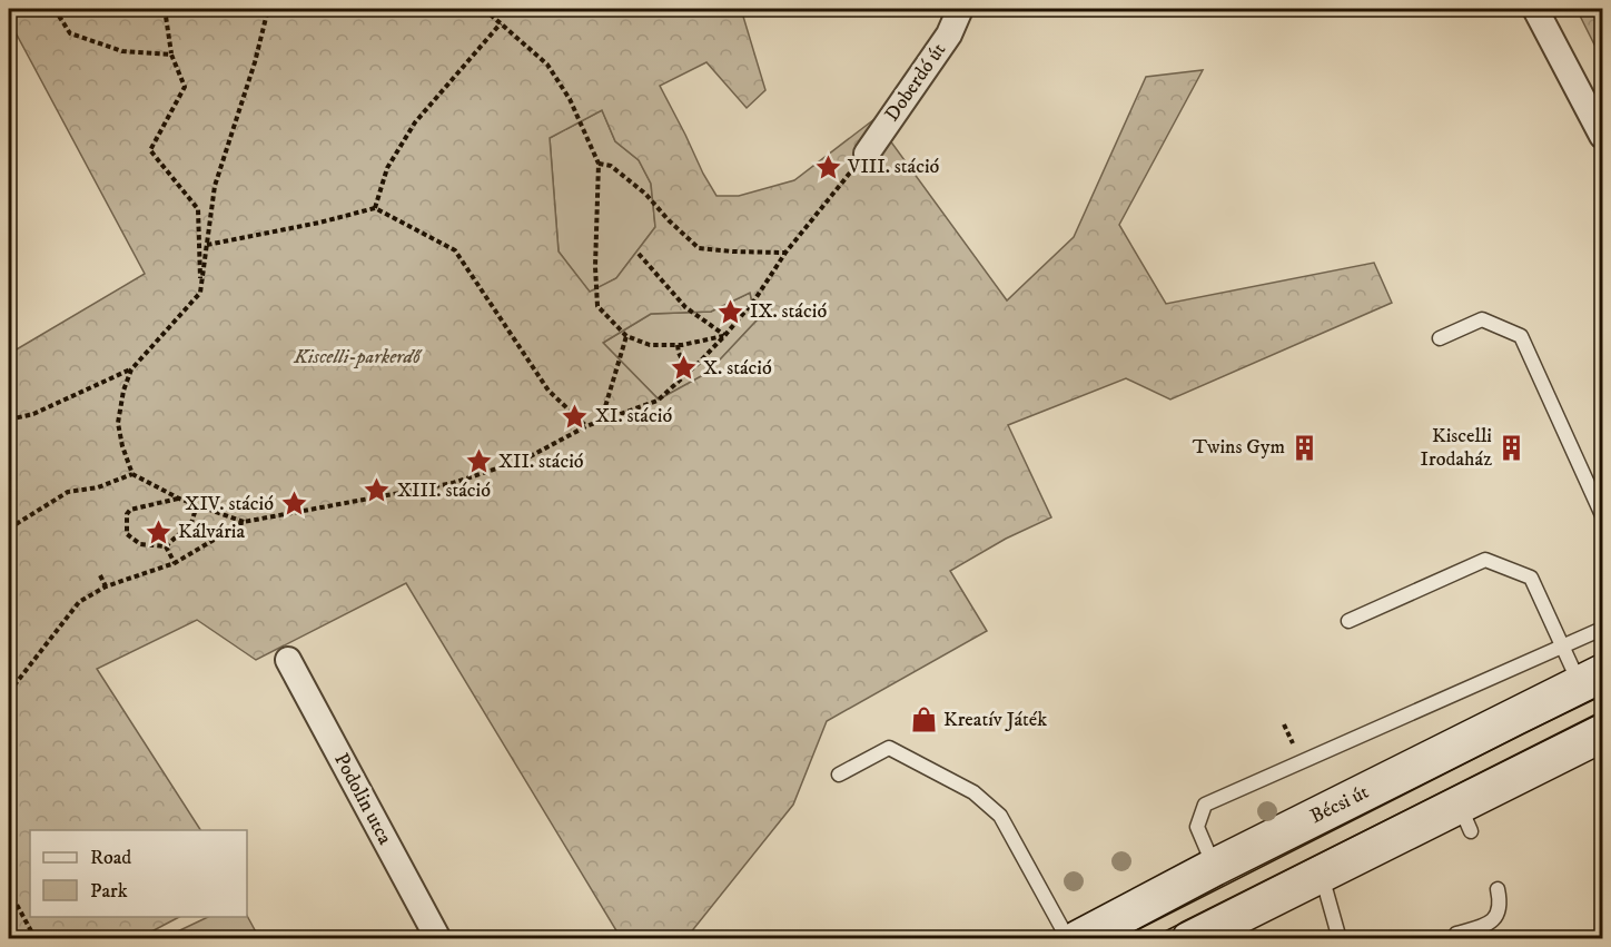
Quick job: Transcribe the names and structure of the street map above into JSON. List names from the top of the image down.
{
  "streets": {
    "main road": ["Bécsi út"],
    "street": ["Doberdó út", "Podolin utca"]
  },
  "parks": ["Kiscelli-parkerdő"],
  "places": {
    "place": [
      "VIII. stáció",
      "IX. stáció",
      "X. stáció",
      "XI. stáció",
      "XII. stáció",
      "XIII. stáció",
      "XIV. stáció",
      "Kálvária"
    ],
    "building": ["Twins Gym", "Kiscelli Irodaház"],
    "shop": ["Kreatív Játék"]
  },
  "legend": ["Road", "Park"]
}
